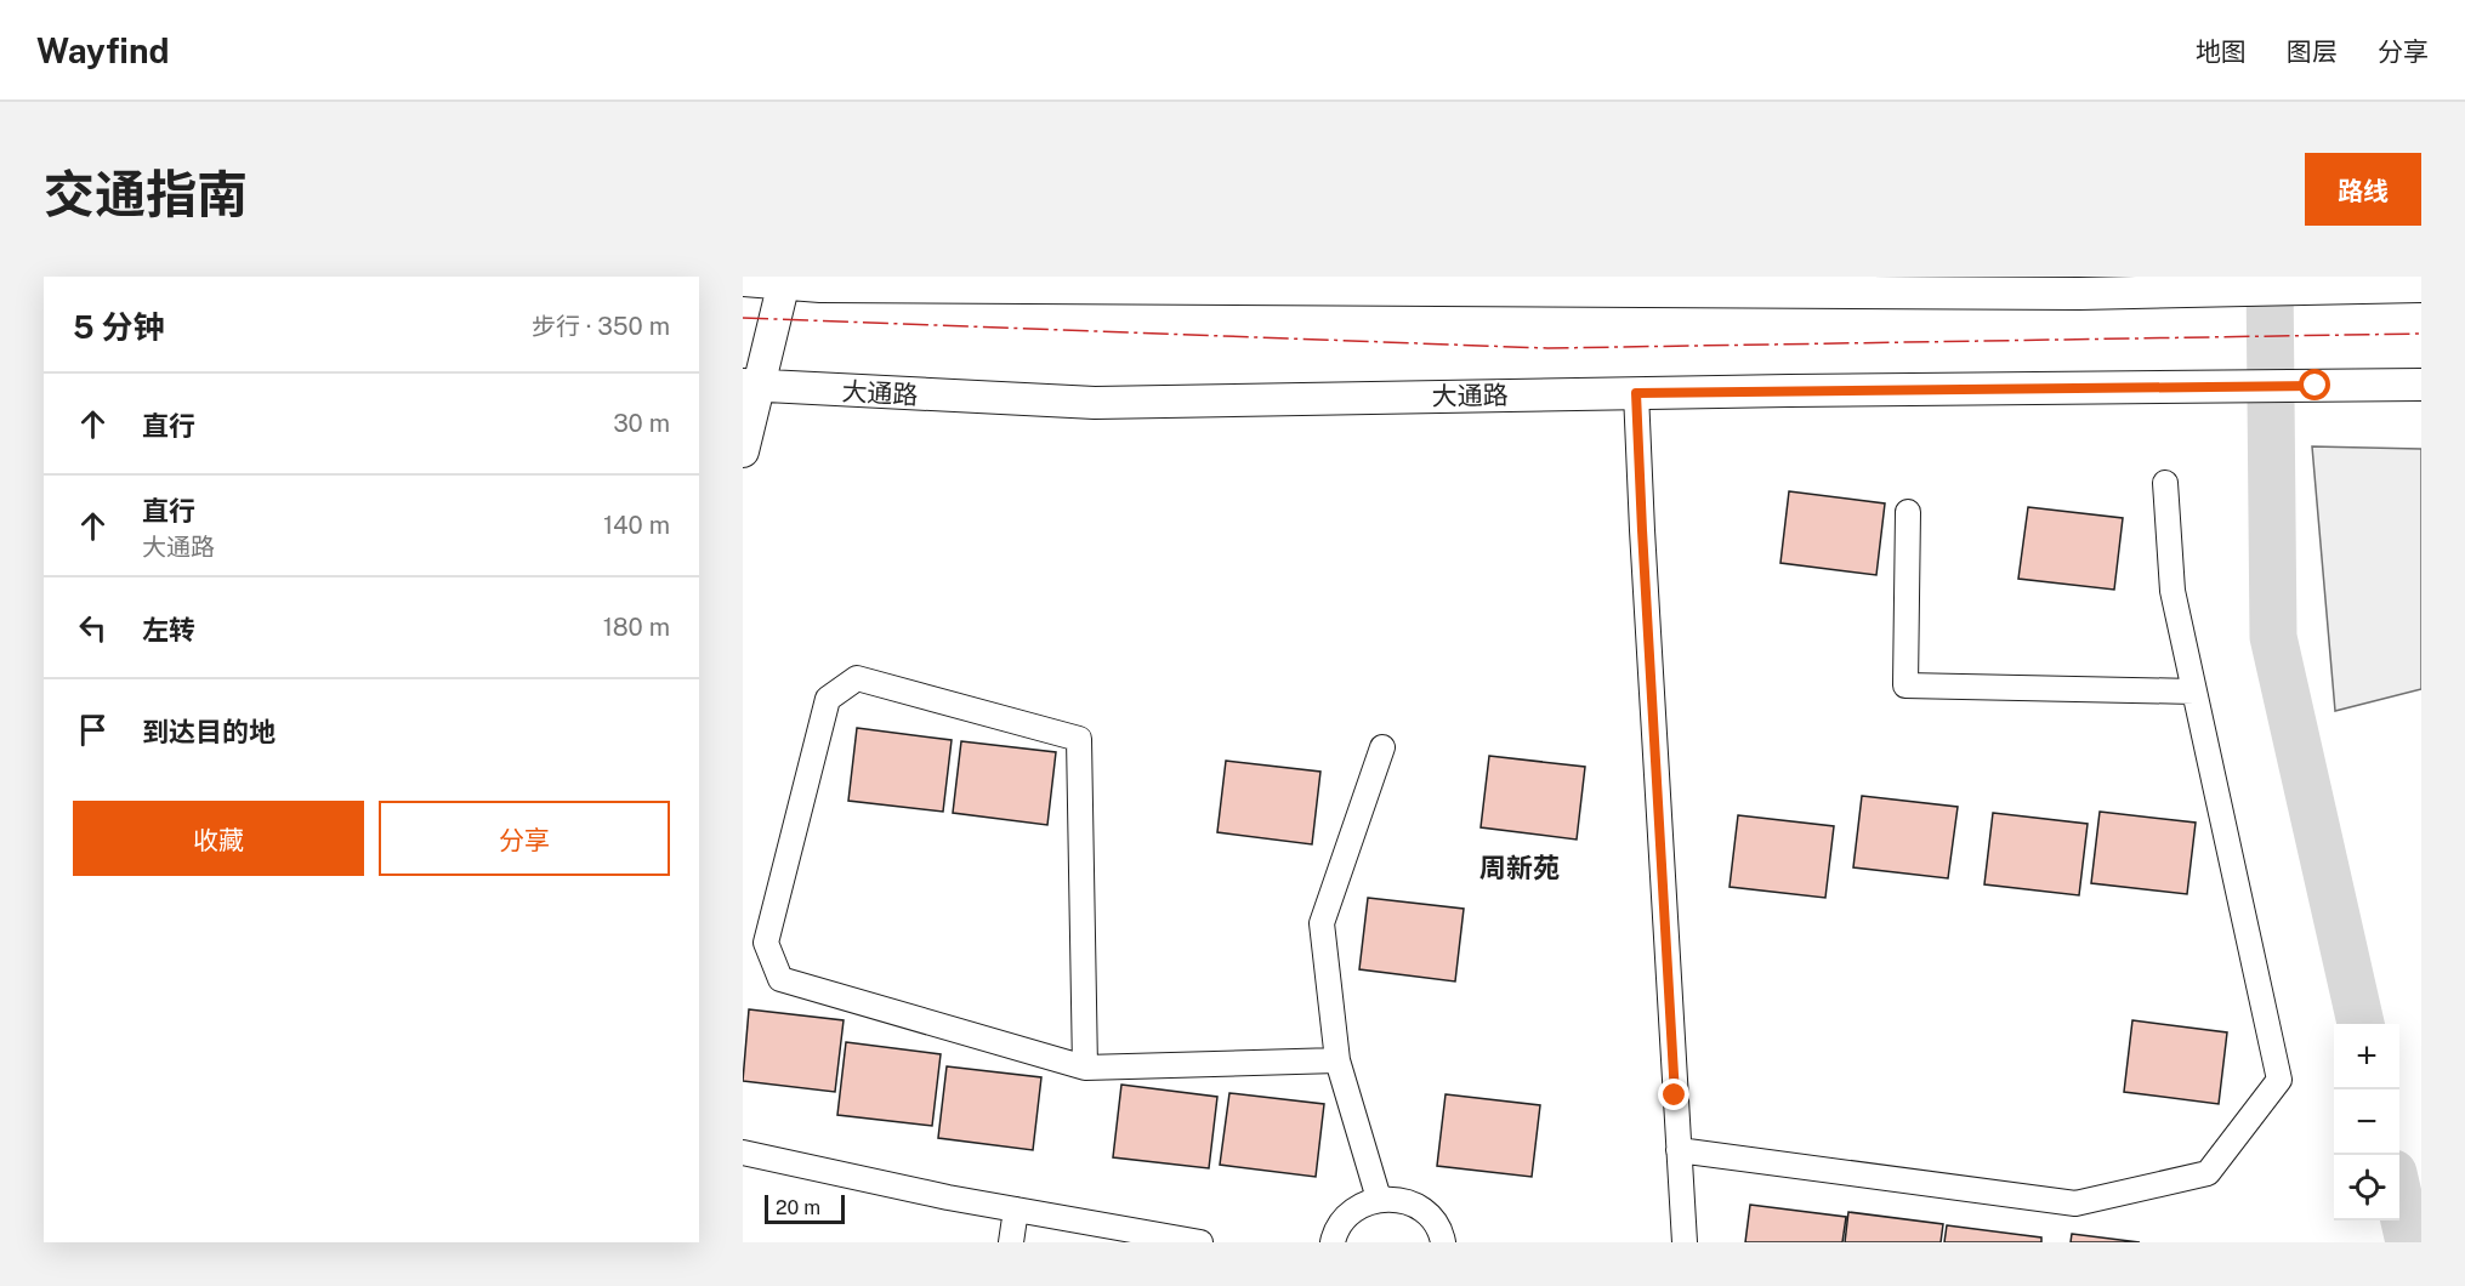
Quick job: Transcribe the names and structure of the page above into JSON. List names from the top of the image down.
{
  "streets": {
    "street": ["大通路"]
  },
  "districts": ["周新苑"],
  "scale_bar": "20 m",
  "page": {
    "header": "Wayfind",
    "nav": ["地图", "图层", "分享"],
    "title": "交通指南",
    "buttons": [
      "路线",
      ["收藏", "分享"]
    ],
    "heading": ["5 分钟", "步行 · 350 m"],
    "list": [
      ["直行", "30 m"],
      ["直行", "大通路", "140 m"],
      ["左转", "180 m"],
      "到达目的地"
    ],
    "map_buttons": ["+", "−"],
    "scale": "20 m"
  }
}
